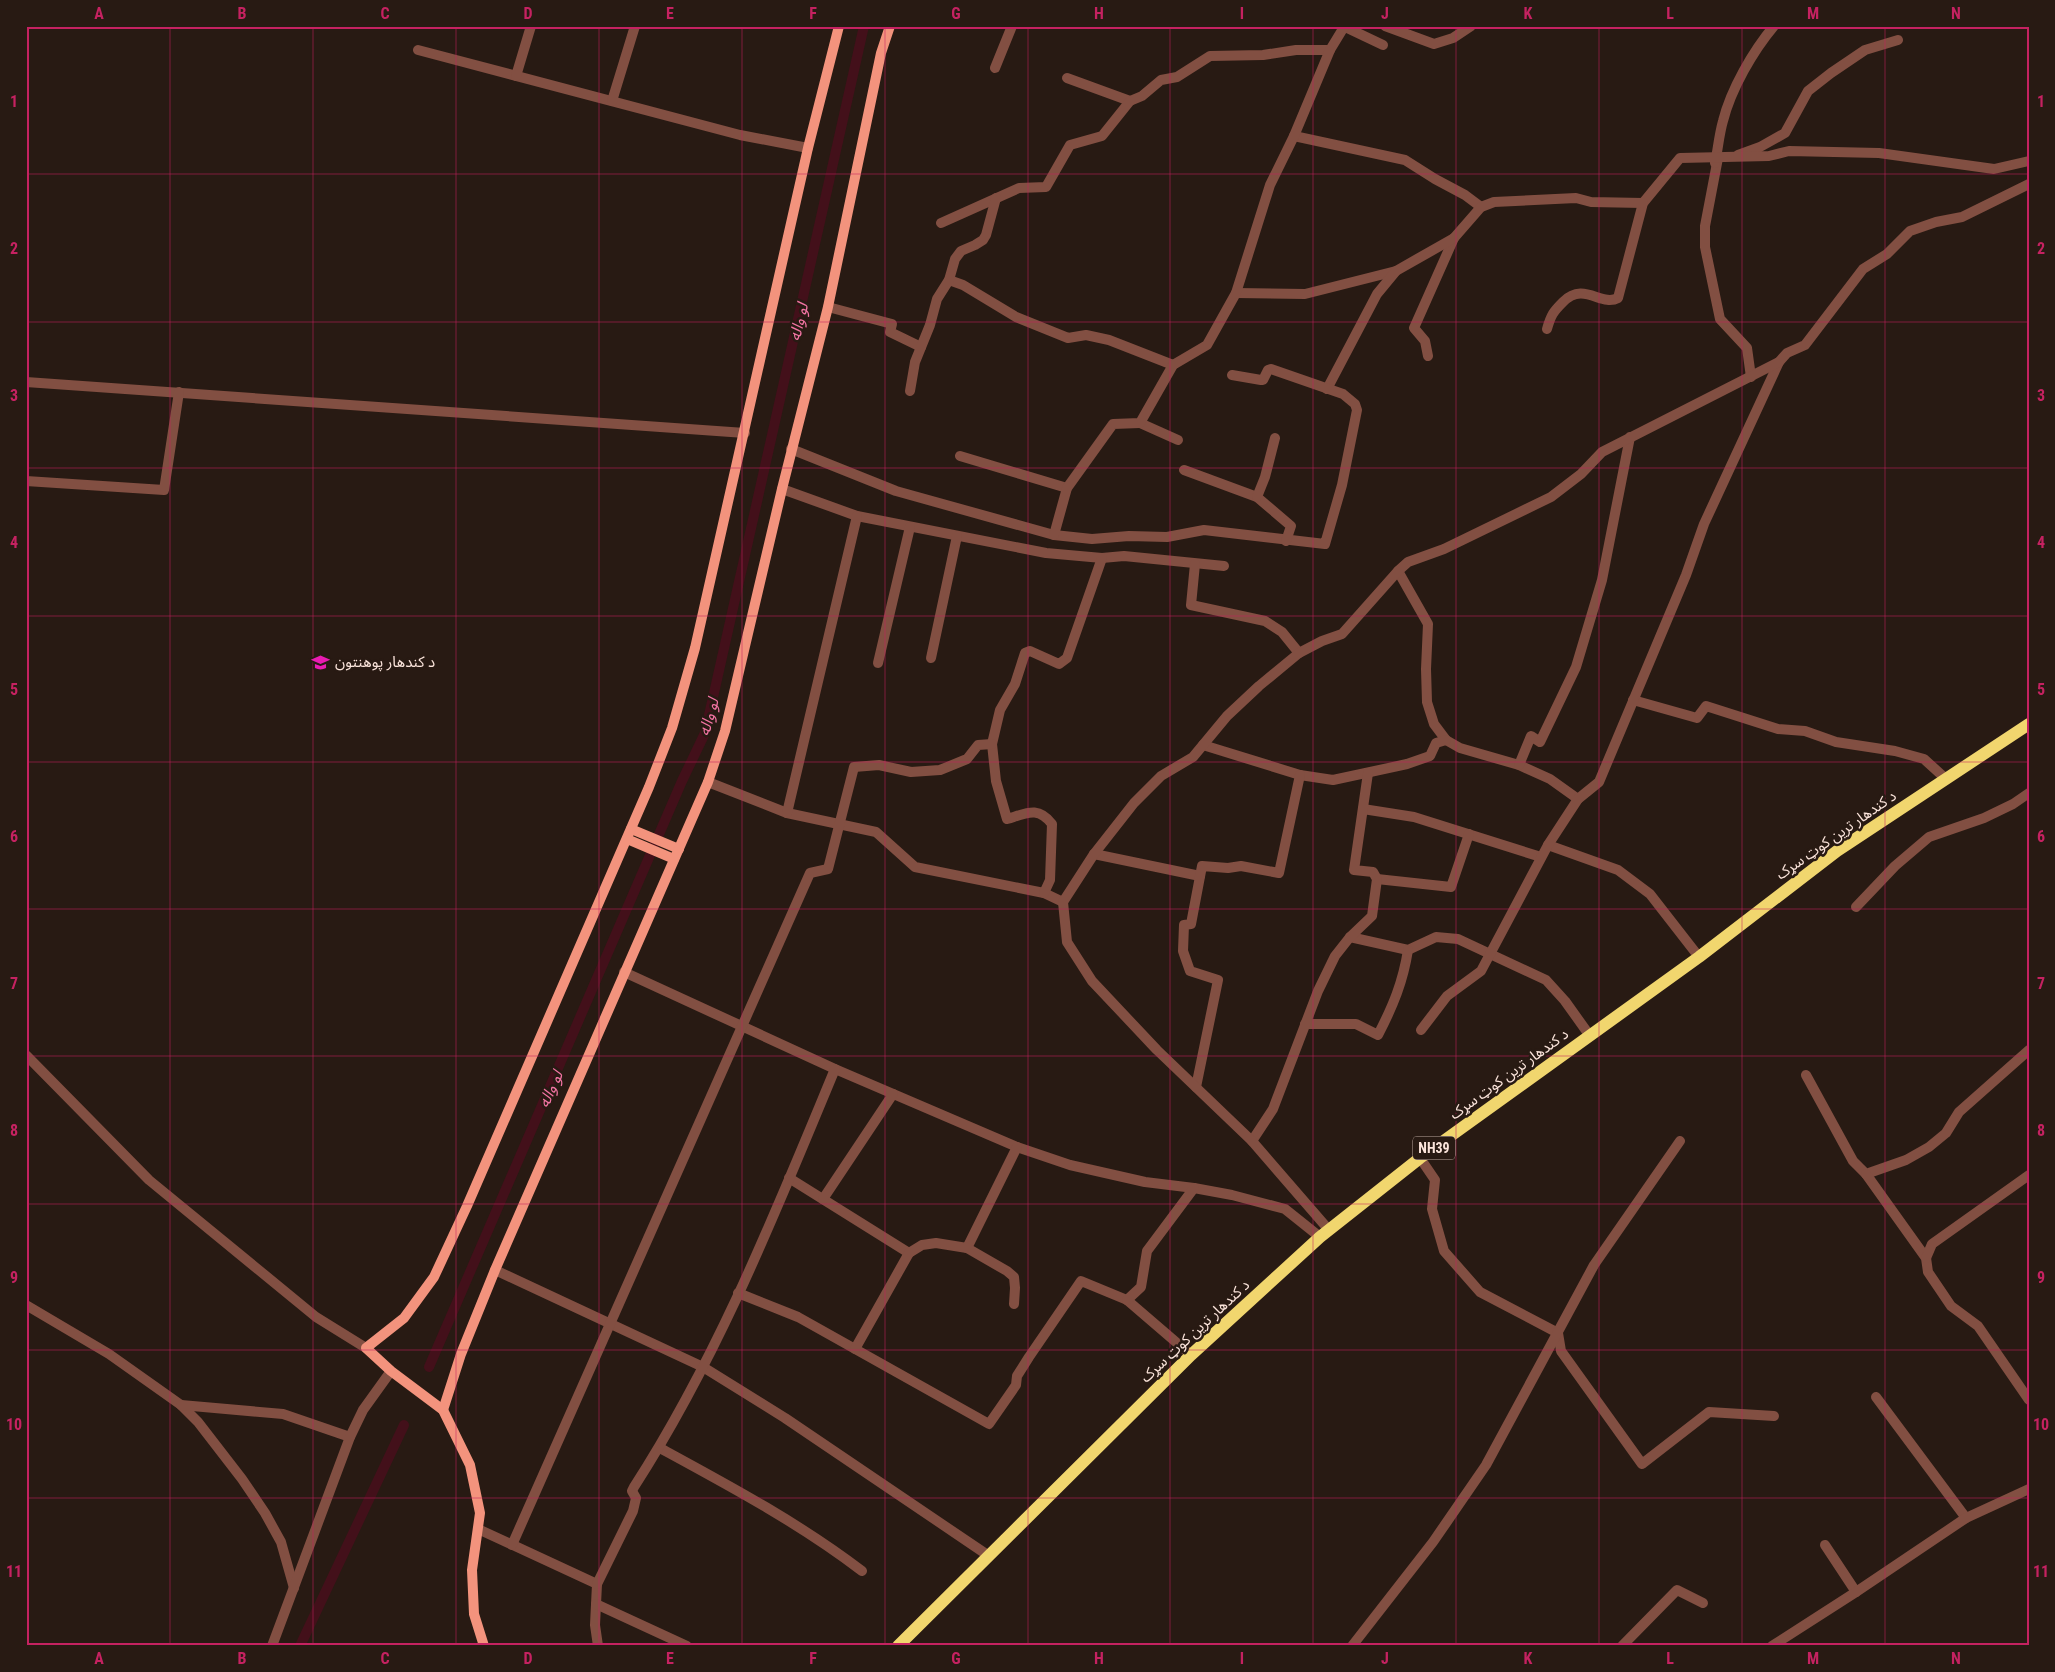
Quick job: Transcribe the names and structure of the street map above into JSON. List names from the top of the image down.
{
  "streets": {
    "main road": ["د کندهار ترين کوټ سړک", "NH39"]
  },
  "water": ["لو واله"],
  "places": {
    "school or university": ["د کندهار پوهنتون"]
  },
  "grid": {
    "columns": [
      "A",
      "B",
      "C",
      "D",
      "E",
      "F",
      "G",
      "H",
      "I",
      "J",
      "K",
      "L",
      "M",
      "N"
    ],
    "rows": [
      "1",
      "2",
      "3",
      "4",
      "5",
      "6",
      "7",
      "8",
      "9",
      "10",
      "11"
    ]
  }
}
